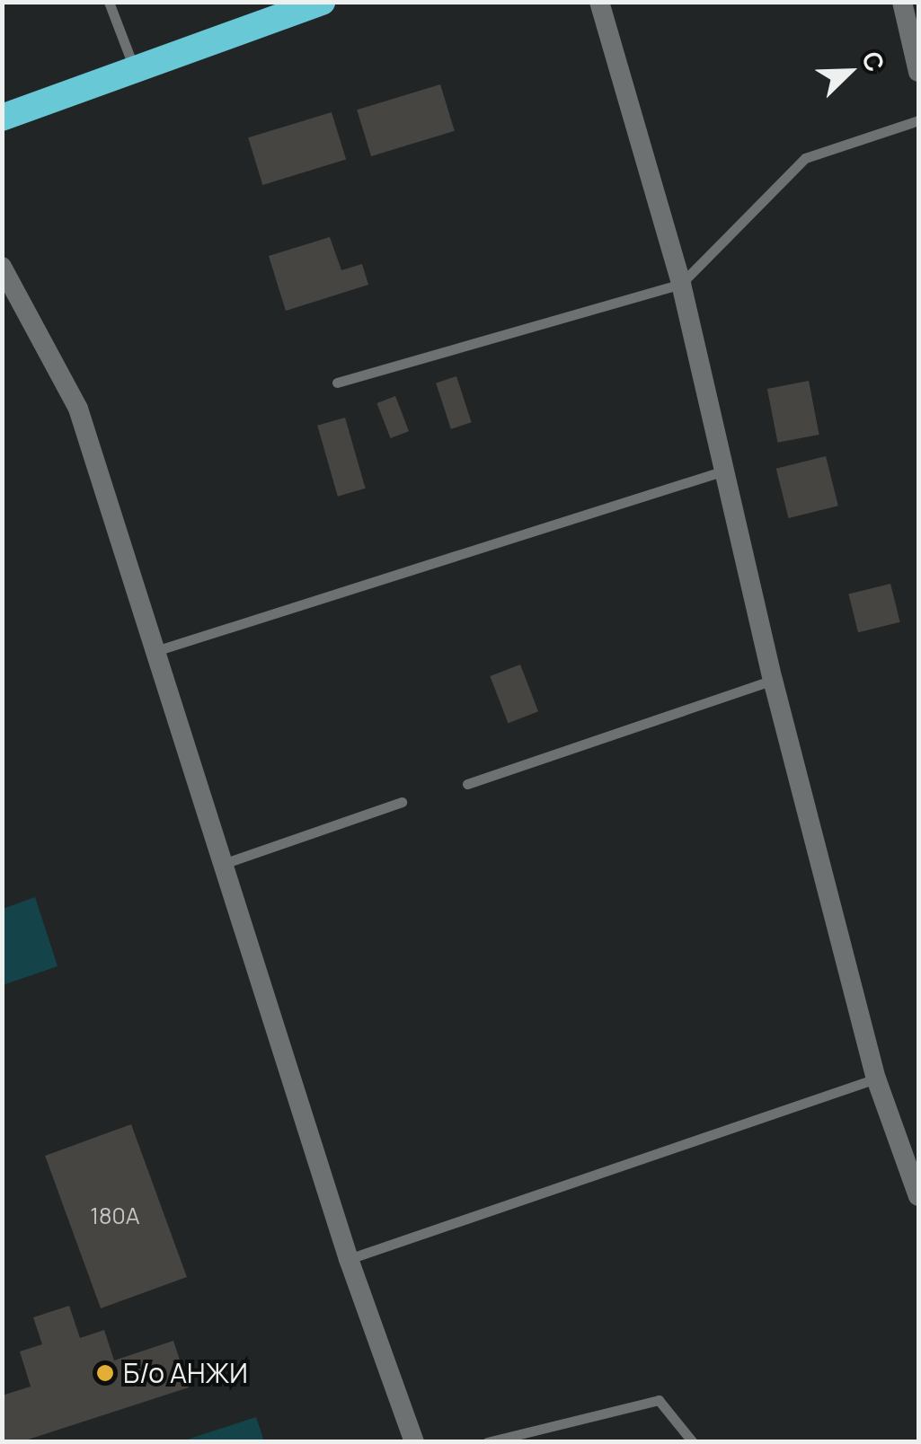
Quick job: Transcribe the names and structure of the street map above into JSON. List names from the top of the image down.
{
  "places": ["Б/о АНЖИ"],
  "house_numbers": ["180А"],
  "north": "top right"
}
